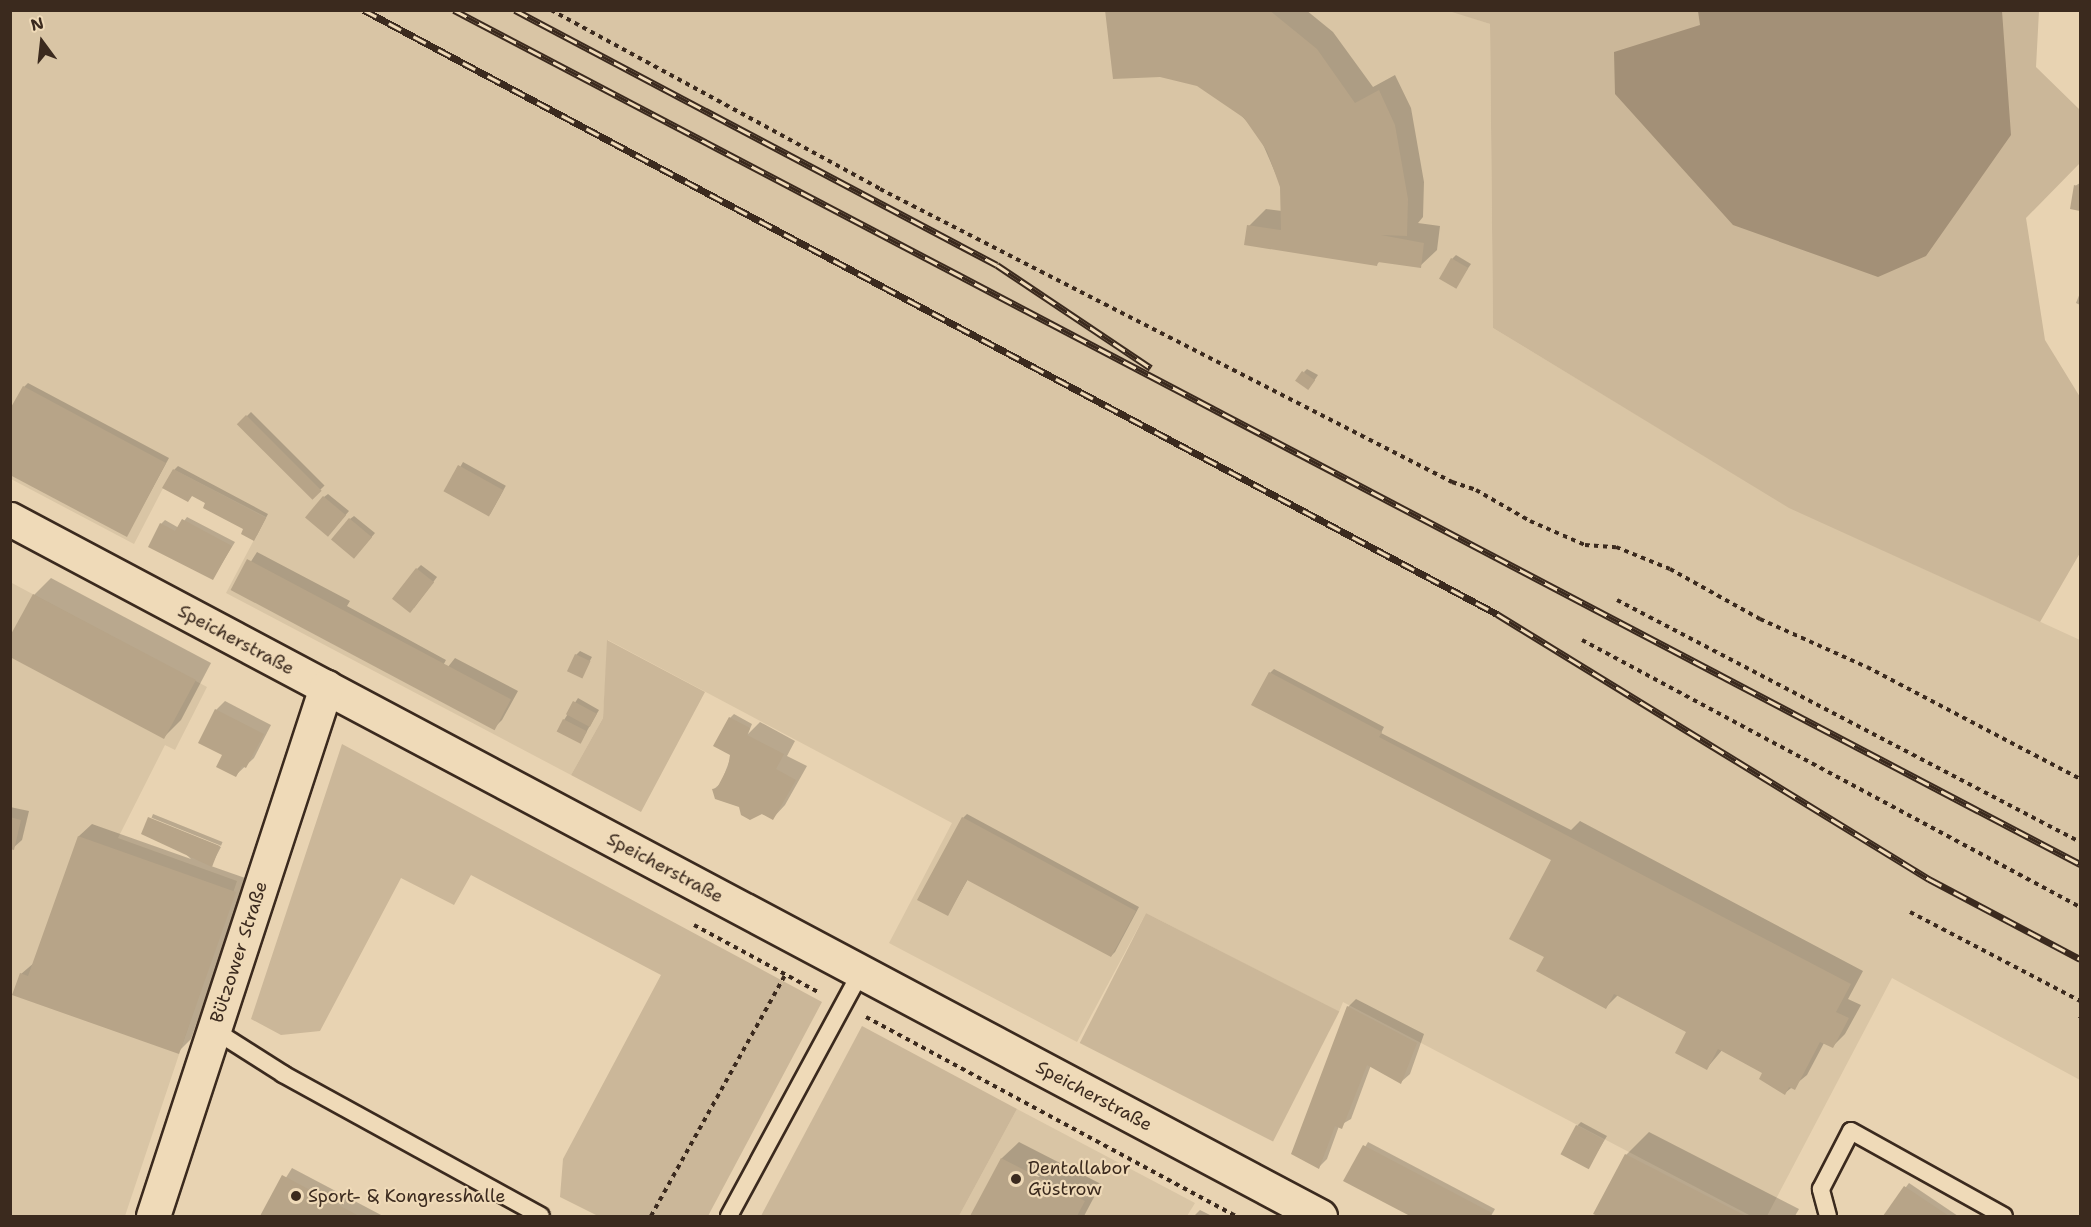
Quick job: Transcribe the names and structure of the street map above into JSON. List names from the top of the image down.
{
  "streets": {
    "street": ["Speicherstraße", "Bützower Straße"]
  },
  "crossings": [
    ["Speicherstraße", "Bützower Straße"]
  ],
  "places": ["Dentallabor Güstrow", "Sport- & Kongresshalle"],
  "north": "top"
}
